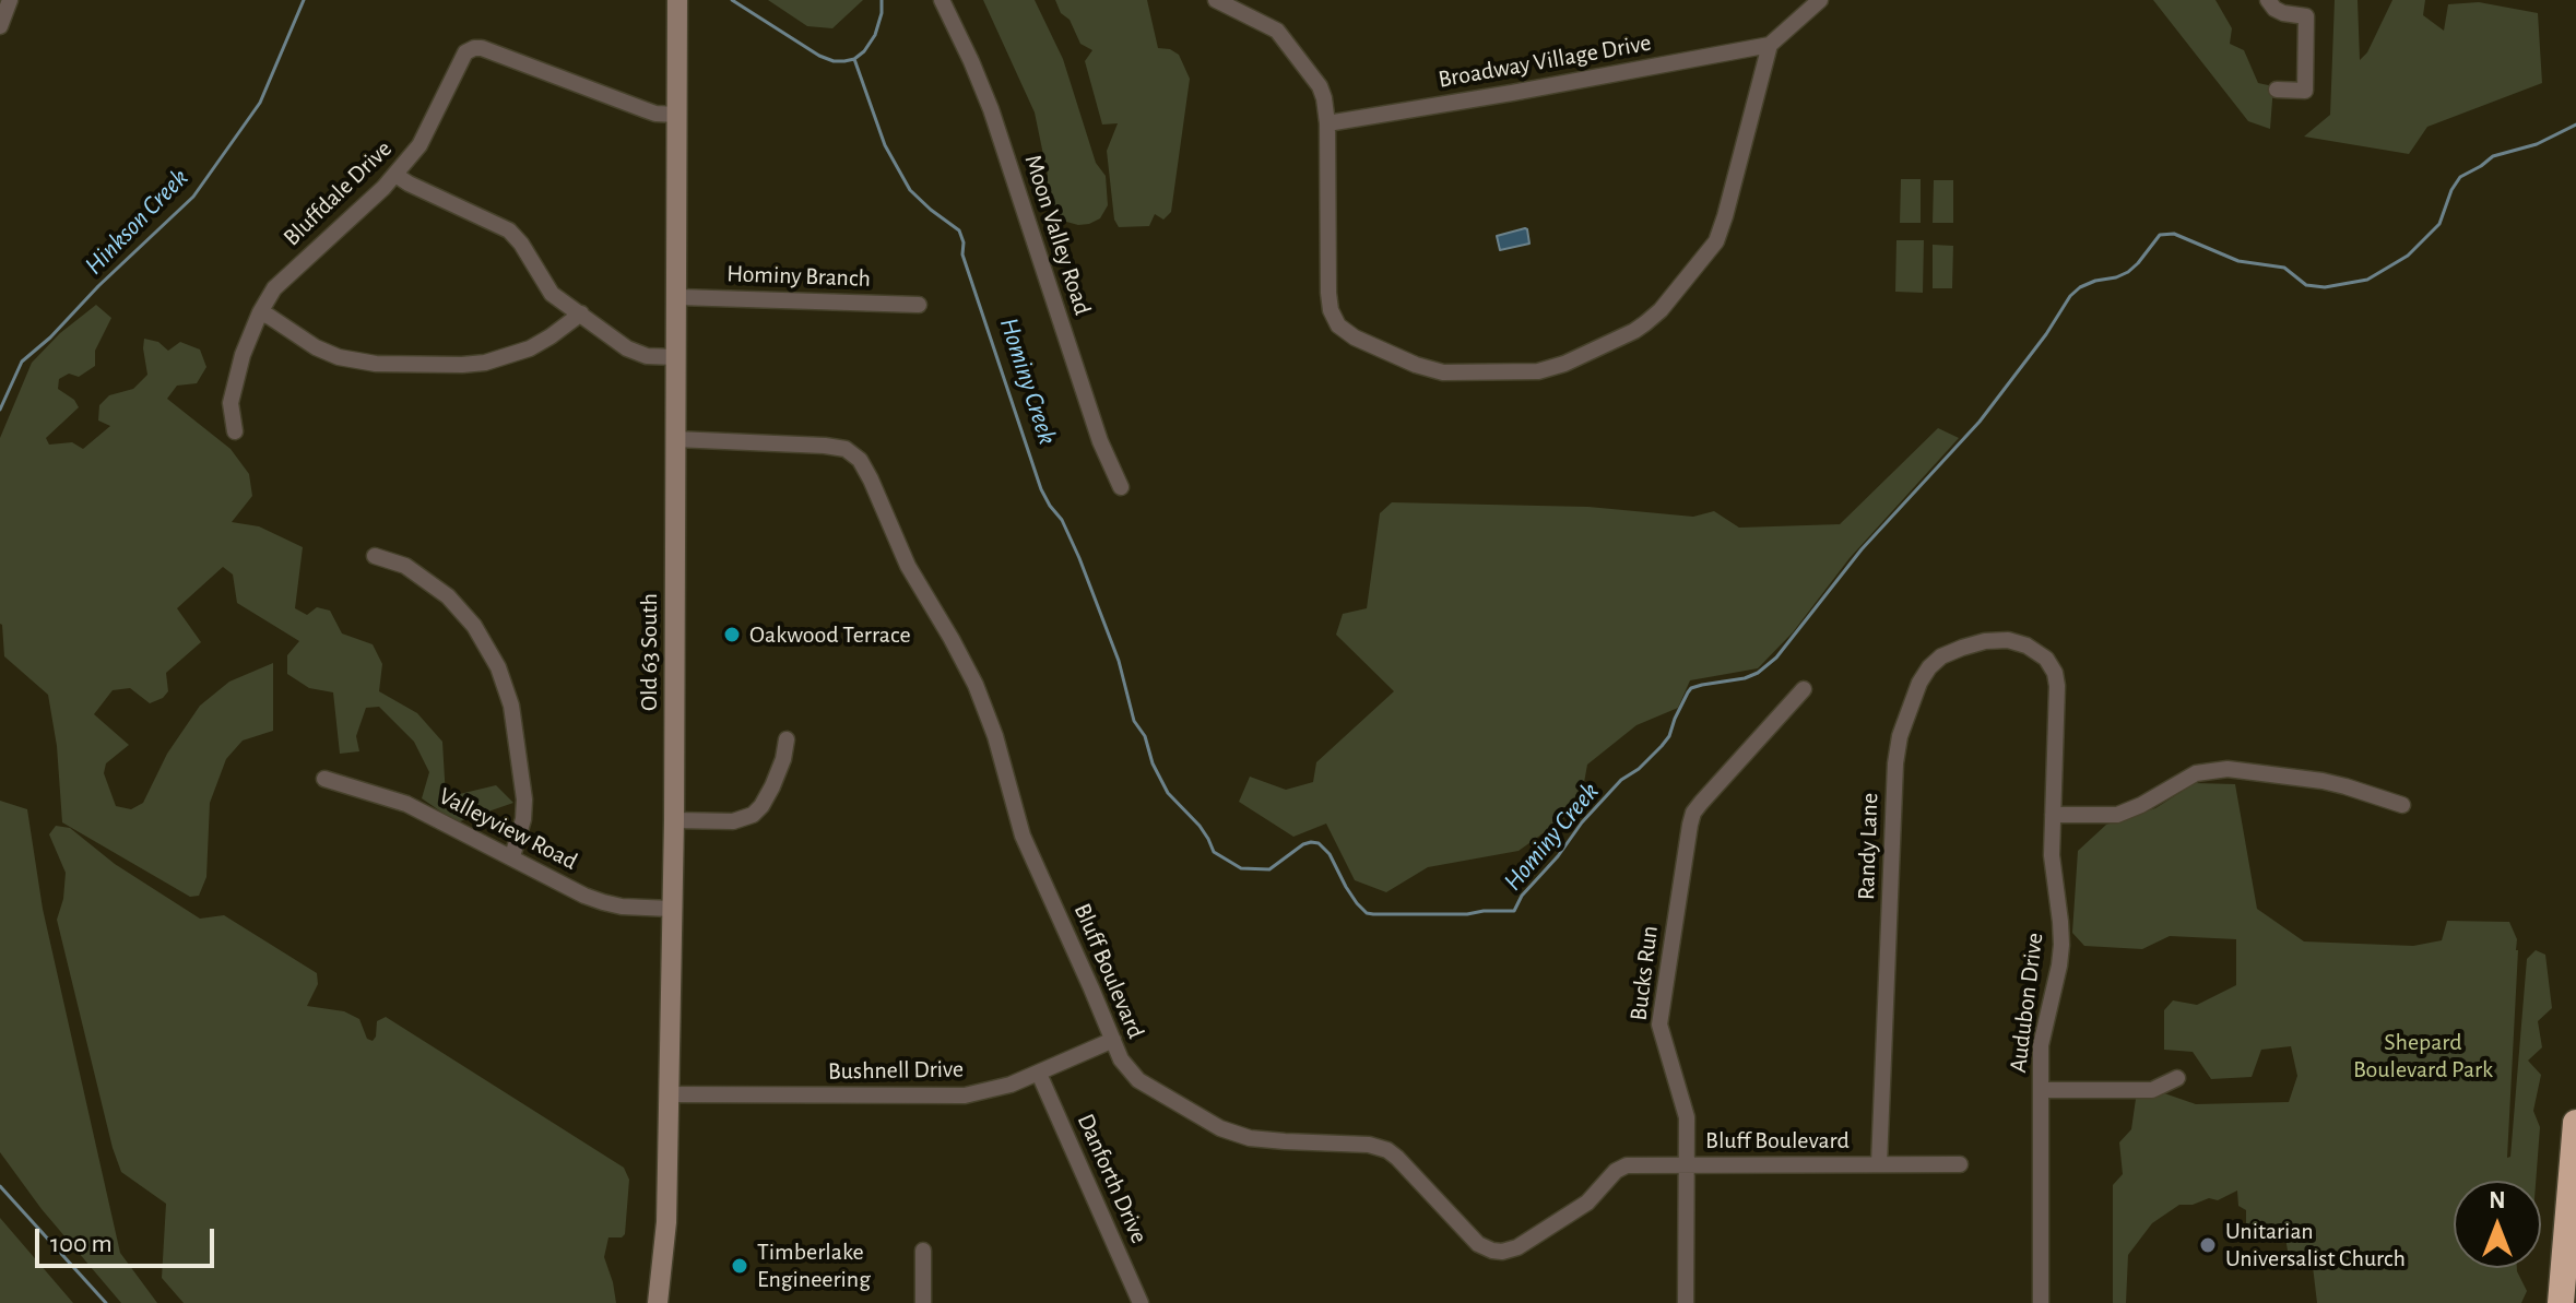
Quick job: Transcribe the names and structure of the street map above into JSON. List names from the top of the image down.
{
  "streets": {
    "main road": ["Old 63 South"],
    "street": [
      "Broadway Village Drive",
      "Bluffdale Drive",
      "Moon Valley Road",
      "Hominy Branch",
      "Valleyview Road",
      "Randy Lane",
      "Bluff Boulevard",
      "Bucks Run",
      "Audubon Drive",
      "Bushnell Drive",
      "Danforth Drive"
    ]
  },
  "crossings": [
    ["Bluffdale Drive", "Old 63 South"],
    ["Hominy Branch", "Old 63 South"],
    ["Old 63 South", "Valleyview Road"],
    ["Old 63 South", "Bluff Boulevard"],
    ["Old 63 South", "Bushnell Drive"],
    ["Randy Lane", "Bluff Boulevard"],
    ["Randy Lane", "Audubon Drive"],
    ["Bluff Boulevard", "Bucks Run"],
    ["Bluff Boulevard", "Bushnell Drive"],
    ["Bushnell Drive", "Danforth Drive"]
  ],
  "water": ["Hinkson Creek", "Hominy Creek"],
  "parks": ["Shepard Boulevard Park"],
  "places": ["Oakwood Terrace", "Unitarian Universalist Church", "Timberlake Engineering"],
  "scale_bar": "100 m",
  "north": "top"
}
